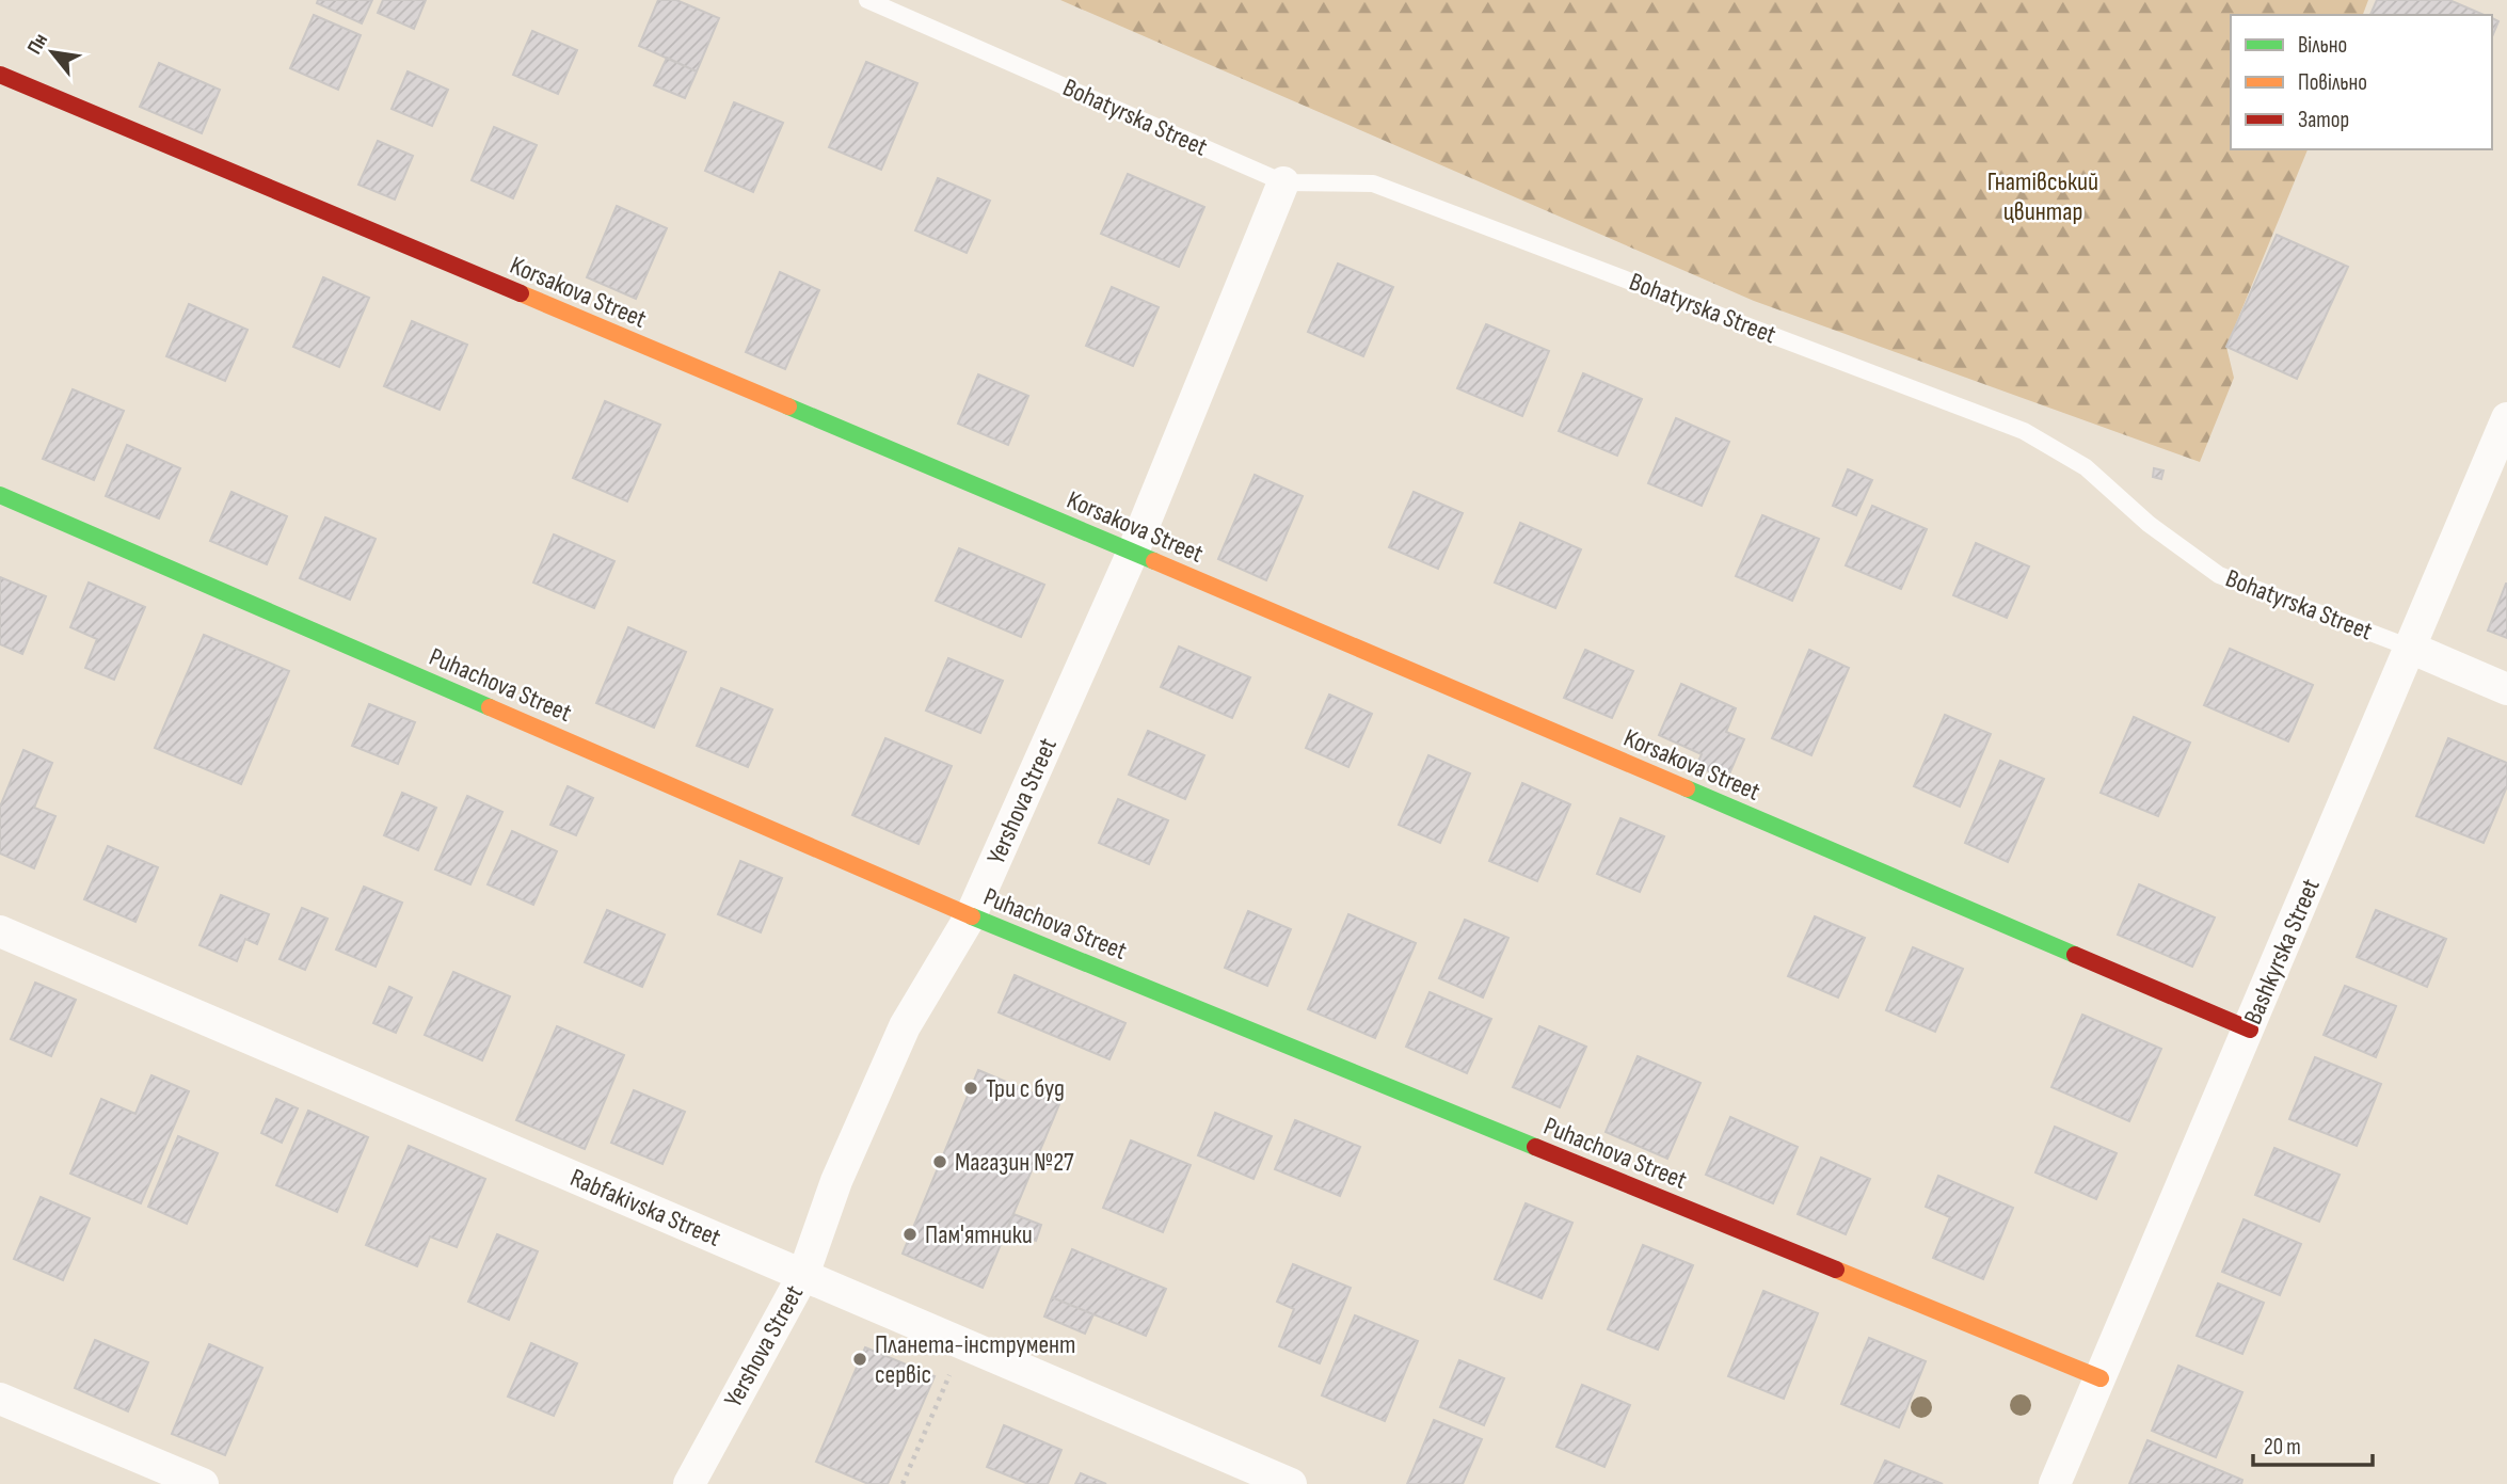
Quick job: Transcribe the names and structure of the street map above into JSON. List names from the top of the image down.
{
  "streets": {
    "street": [
      "Bohatyrska Street",
      "Korsakova Street",
      "Puhachova Street",
      "Yershova Street",
      "Bashkyrska Street",
      "Rabfakivska Street"
    ]
  },
  "crossings": [
    ["Bohatyrska Street", "Yershova Street"],
    ["Bohatyrska Street", "Bashkyrska Street"],
    ["Korsakova Street", "Yershova Street"],
    ["Korsakova Street", "Bashkyrska Street"],
    ["Puhachova Street", "Yershova Street"],
    ["Puhachova Street", "Bashkyrska Street"],
    ["Yershova Street", "Rabfakivska Street"]
  ],
  "parks": ["Гнатівський цвинтар"],
  "places": [
    "Три с буд",
    "Магазин №27",
    "Пам'ятники",
    "Планета-інструмент сервіс"
  ],
  "legend": ["Вільно", "Повільно", "Затор"],
  "scale_bar": "20 m",
  "north": "top left"
}
